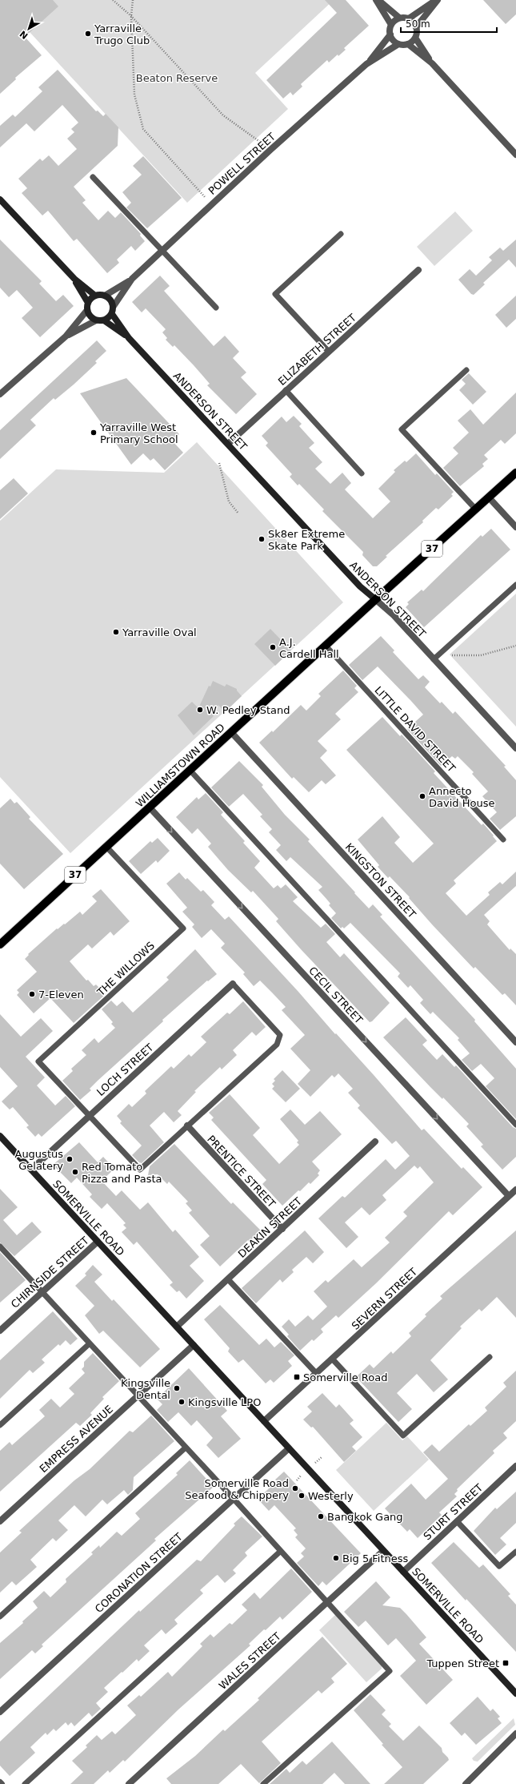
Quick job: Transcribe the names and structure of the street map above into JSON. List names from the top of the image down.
{
  "streets": {
    "main road": [
      "ANDERSON STREET",
      "37",
      "WILLIAMSTOWN ROAD",
      "SOMERVILLE ROAD"
    ],
    "street": [
      "POWELL STREET",
      "ELIZABETH STREET",
      "KINGSTON STREET",
      "CECIL STREET",
      "LOCH STREET",
      "PRENTICE STREET",
      "DEAKIN STREET",
      "CHIRNSIDE STREET",
      "SEVERN STREET",
      "EMPRESS AVENUE",
      "STURT STREET",
      "CORONATION STREET",
      "WALES STREET"
    ],
    "lane": ["LITTLE DAVID STREET", "THE WILLOWS"]
  },
  "crossings": [
    ["POWELL STREET", "ANDERSON STREET"],
    ["ELIZABETH STREET", "ANDERSON STREET"],
    ["ANDERSON STREET", "WILLIAMSTOWN ROAD"],
    ["LITTLE DAVID STREET", "WILLIAMSTOWN ROAD"],
    ["WILLIAMSTOWN ROAD", "KINGSTON STREET"],
    ["WILLIAMSTOWN ROAD", "THE WILLOWS"],
    ["WILLIAMSTOWN ROAD", "CECIL STREET"],
    ["THE WILLOWS", "LOCH STREET"],
    ["CECIL STREET", "SEVERN STREET"],
    ["LOCH STREET", "SOMERVILLE ROAD"],
    ["PRENTICE STREET", "DEAKIN STREET"],
    ["SOMERVILLE ROAD", "DEAKIN STREET"],
    ["SOMERVILLE ROAD", "CHIRNSIDE STREET"],
    ["SOMERVILLE ROAD", "SEVERN STREET"],
    ["SOMERVILLE ROAD", "EMPRESS AVENUE"],
    ["SOMERVILLE ROAD", "STURT STREET"],
    ["SOMERVILLE ROAD", "CORONATION STREET"],
    ["SOMERVILLE ROAD", "WALES STREET"]
  ],
  "one_way": ["CECIL STREET"],
  "parks": ["Beaton Reserve"],
  "places": {
    "other": [
      "Yarraville Trugo Club",
      "Yarraville West Primary School",
      "Sk8er Extreme Skate Park",
      "Yarraville Oval",
      "A.J. Cardell Hall",
      "W. Pedley Stand",
      "Annecto David House",
      "7-Eleven",
      "Augustus Gelatery",
      "Red Tomato Pizza and Pasta",
      "Kingsville Dental",
      "Kingsville LPO",
      "Somerville Road Seafood & Chippery",
      "Westerly",
      "Bangkok Gang",
      "Big 5 Fitness"
    ],
    "transit": ["Somerville Road", "Tuppen Street"]
  },
  "scale_bar": "50 m",
  "north": "bottom left"
}
